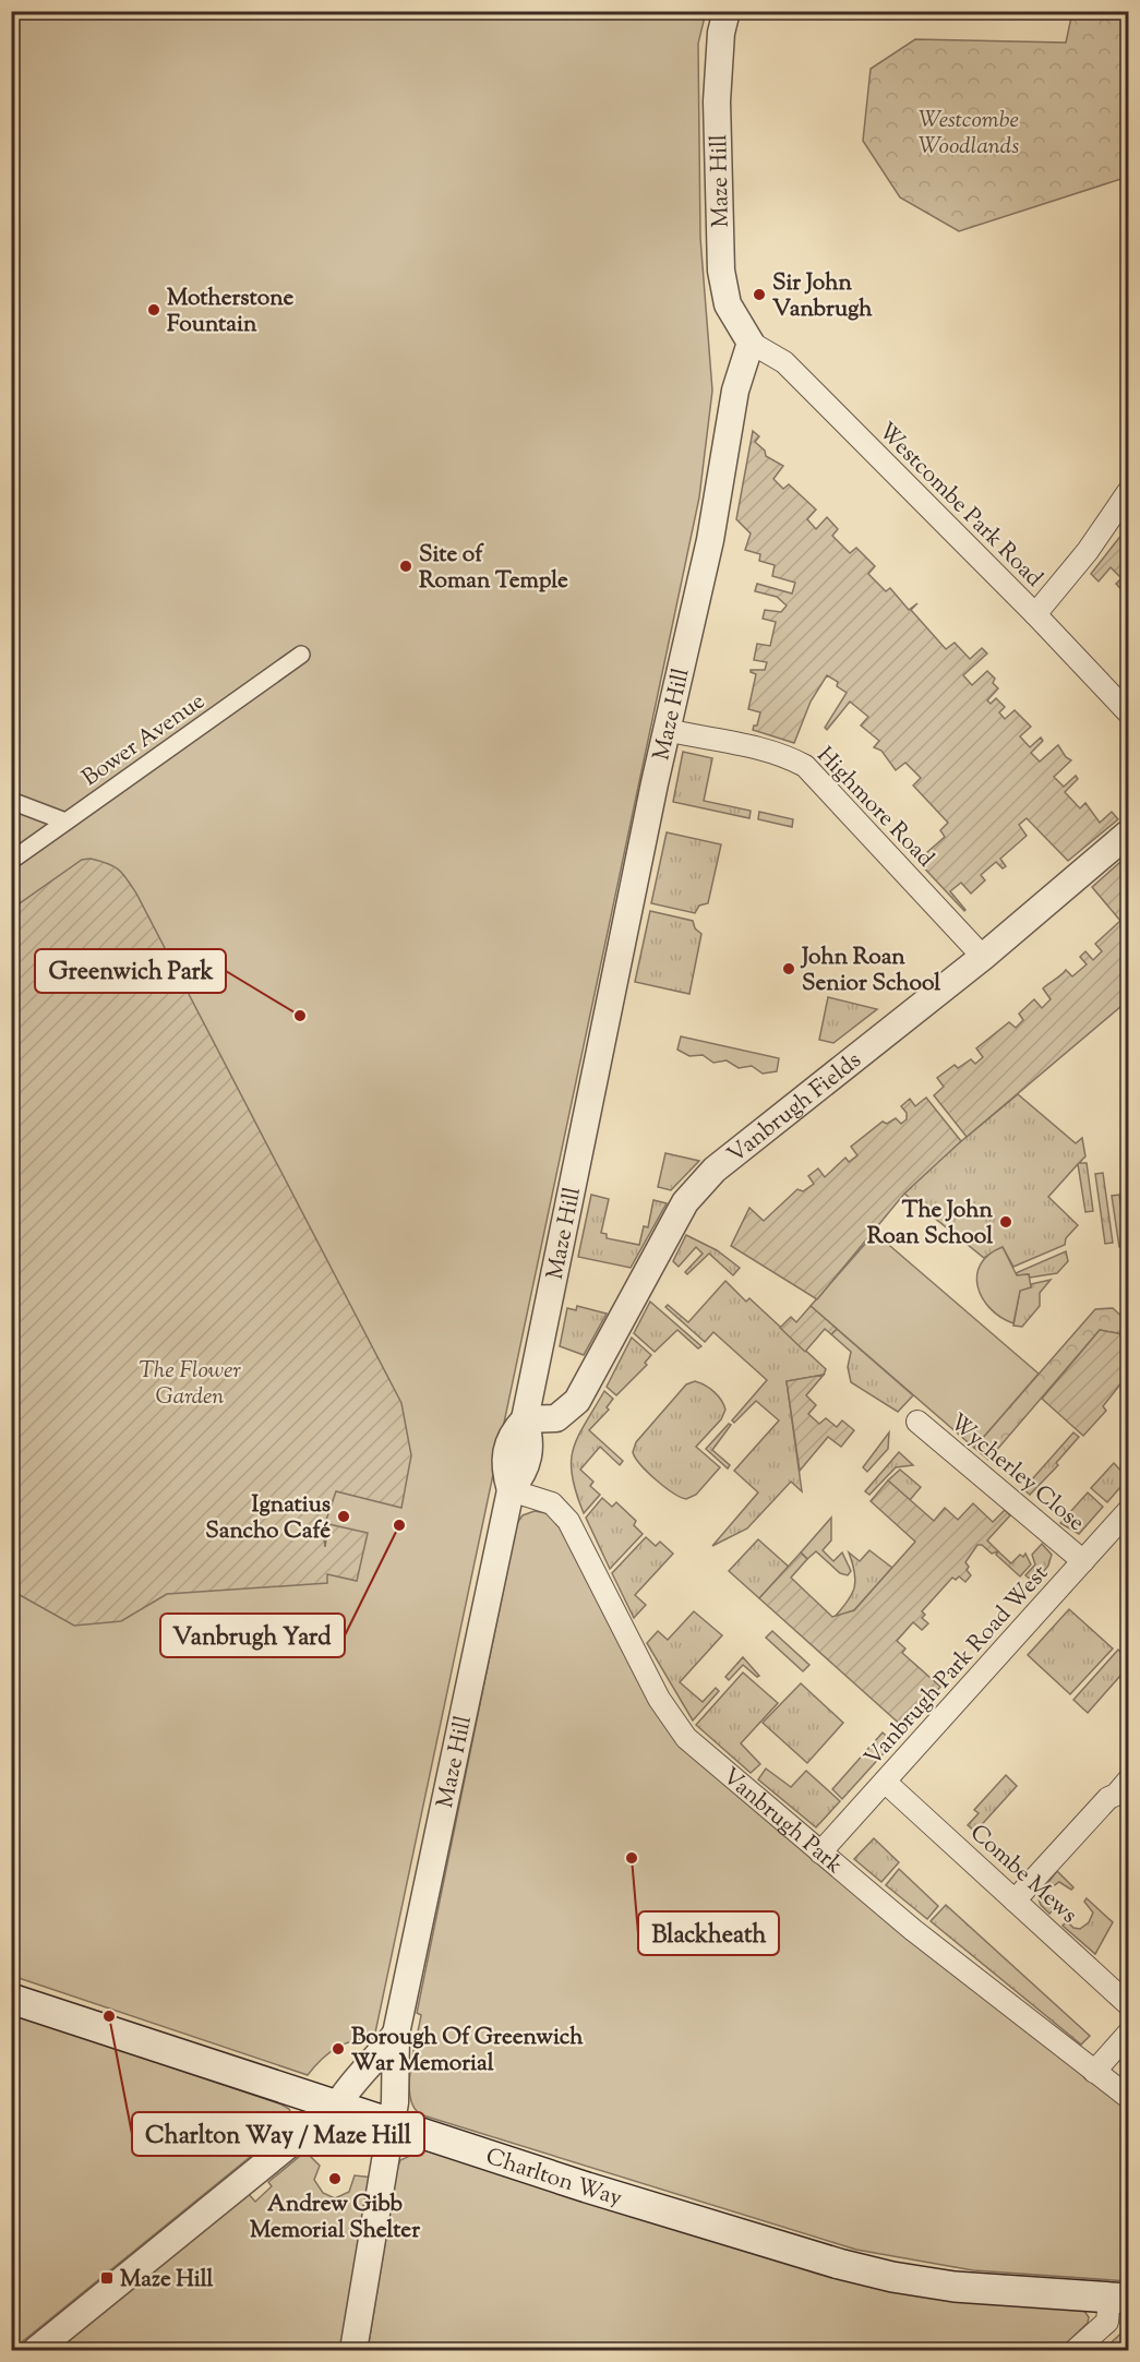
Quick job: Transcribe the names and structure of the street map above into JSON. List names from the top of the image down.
{
  "streets": {
    "main road": ["Charlton Way"],
    "street": [
      "Maze Hill",
      "Westcombe Park Road",
      "Bower Avenue",
      "Highmore Road",
      "Vanbrugh Fields",
      "Wycherley Close",
      "Vanbrugh Park Road West",
      "Vanbrugh Park",
      "Combe Mews"
    ]
  },
  "crossings": [
    ["Maze Hill", "Westcombe Park Road"],
    ["Maze Hill", "Highmore Road"],
    ["Maze Hill", "Vanbrugh Fields"],
    ["Maze Hill", "Vanbrugh Park"],
    ["Maze Hill", "Charlton Way"],
    ["Highmore Road", "Vanbrugh Fields"],
    ["Wycherley Close", "Vanbrugh Park Road West"],
    ["Vanbrugh Park Road West", "Vanbrugh Park"],
    ["Vanbrugh Park Road West", "Combe Mews"]
  ],
  "parks": ["Westcombe Woodlands", "The Flower Garden"],
  "places": {
    "other": [
      "Sir John Vanbrugh",
      "Motherstone Fountain",
      "Site of Roman Temple",
      "John Roan Senior School",
      "Greenwich Park",
      "The John Roan School",
      "Ignatius Sancho Café",
      "Vanbrugh Yard",
      "Blackheath",
      "Charlton Way / Maze Hill",
      "Borough Of Greenwich War Memorial",
      "Andrew Gibb Memorial Shelter"
    ],
    "transit": ["Maze Hill"]
  }
}
